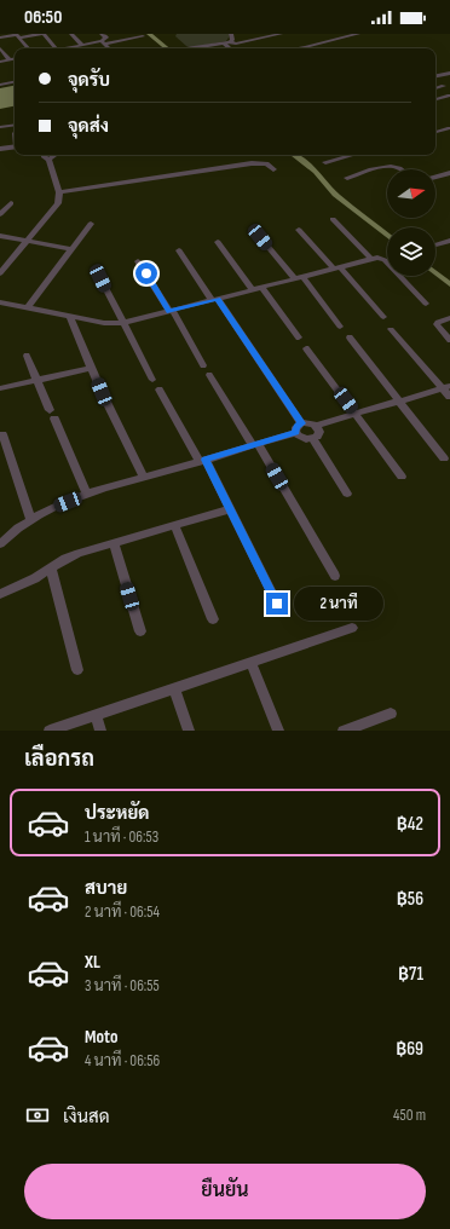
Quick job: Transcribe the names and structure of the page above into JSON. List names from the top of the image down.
{
  "north": "right",
  "page": {
    "status": "06:50",
    "banner": ["จุดรับ", "จุดส่ง"],
    "bubble": "2 นาที",
    "heading": "เลือกรถ",
    "list": [
      {
        "name": "ประหยัด",
        "note": "1 นาที · 06:53",
        "value": "฿42"
      },
      {
        "name": "สบาย",
        "note": "2 นาที · 06:54",
        "value": "฿56"
      },
      {
        "name": "XL",
        "note": "3 นาที · 06:55",
        "value": "฿71"
      },
      {
        "name": "Moto",
        "note": "4 นาที · 06:56",
        "value": "฿69"
      }
    ],
    "pay": ["เงินสด", "450 m"],
    "buttons": "ยืนยัน"
  }
}
